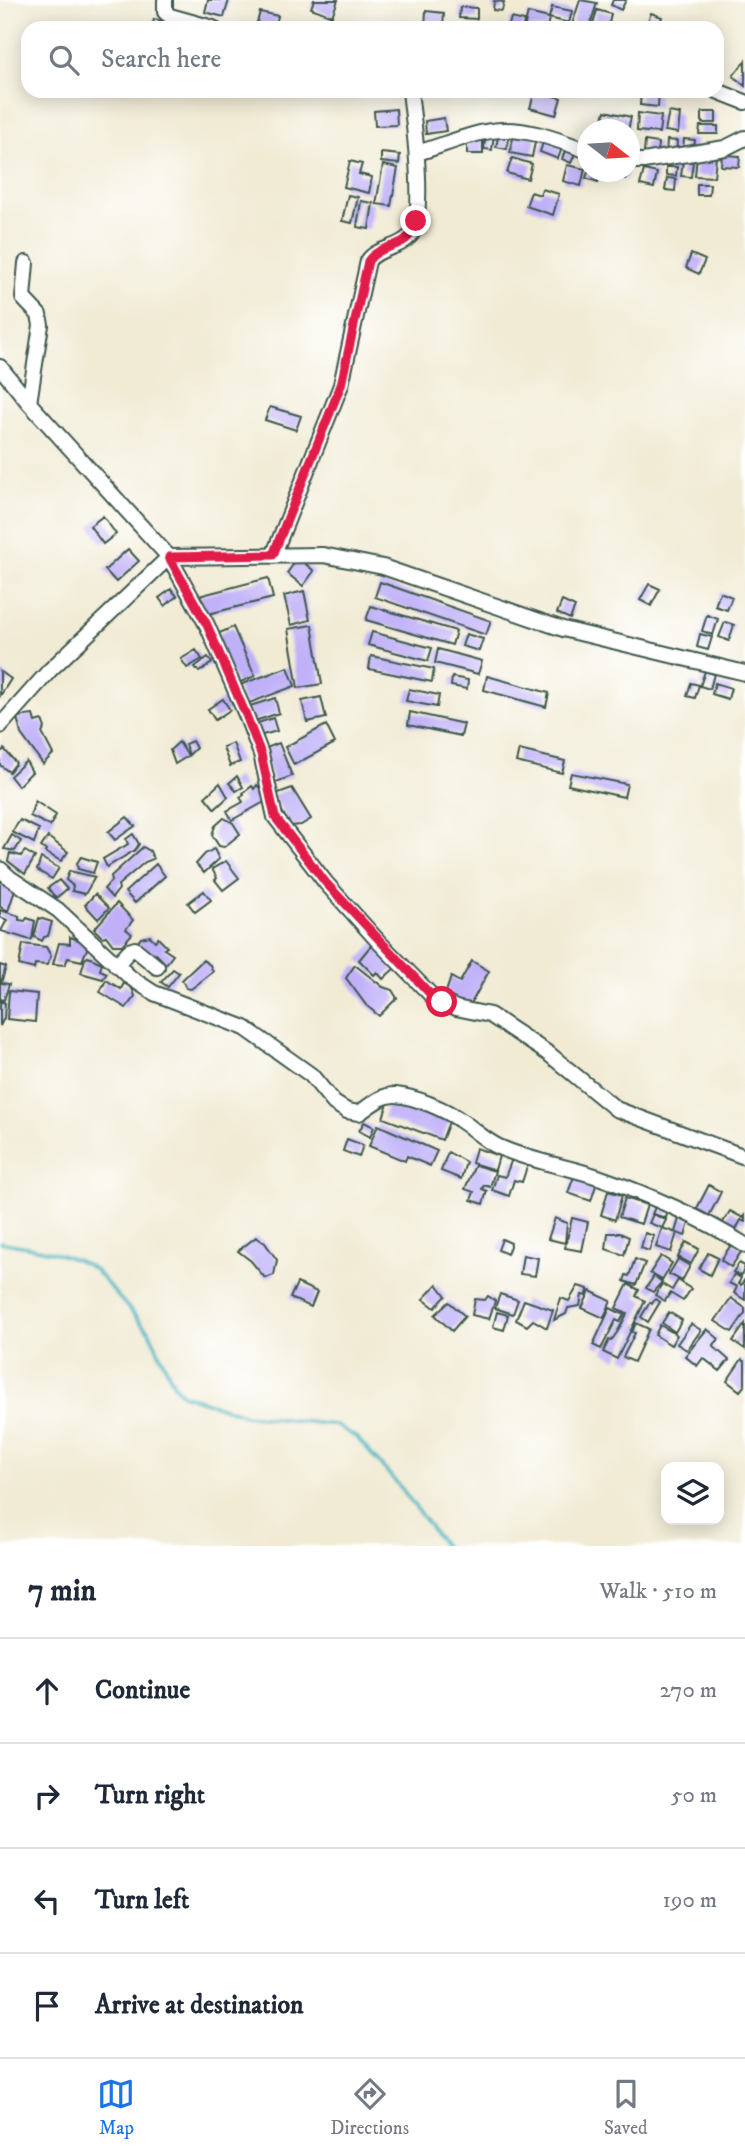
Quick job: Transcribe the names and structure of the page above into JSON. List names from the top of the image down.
{
  "north": "right",
  "page": {
    "search": "Search here",
    "heading": ["7 min", "Walk · 510 m"],
    "list": [
      ["Continue", "270 m"],
      ["Turn right", "50 m"],
      ["Turn left", "190 m"],
      "Arrive at destination"
    ],
    "nav": ["Map", "Directions", "Saved"]
  }
}
